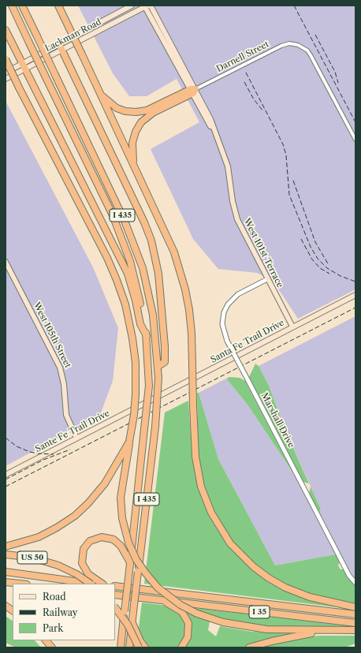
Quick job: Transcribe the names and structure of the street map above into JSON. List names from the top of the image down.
{
  "streets": {
    "highway": ["I 435", "US 50", "I 35"],
    "main road": [
      "Lackman Road",
      "West 101st Terrace",
      "West 105th Street",
      "Santa Fe Trail Drive",
      "Sante Fe Trail Drive"
    ],
    "street": ["Darnell Street", "Marshall Drive"]
  },
  "crossings": [
    ["Lackman Road", "West 101st Terrace"],
    ["Darnell Street", "West 101st Terrace"],
    ["West 101st Terrace", "Santa Fe Trail Drive"],
    ["West 101st Terrace", "Marshall Drive"],
    ["West 105th Street", "Sante Fe Trail Drive"],
    ["Santa Fe Trail Drive", "Sante Fe Trail Drive"]
  ],
  "legend": ["Road", "Railway", "Park"]
}
